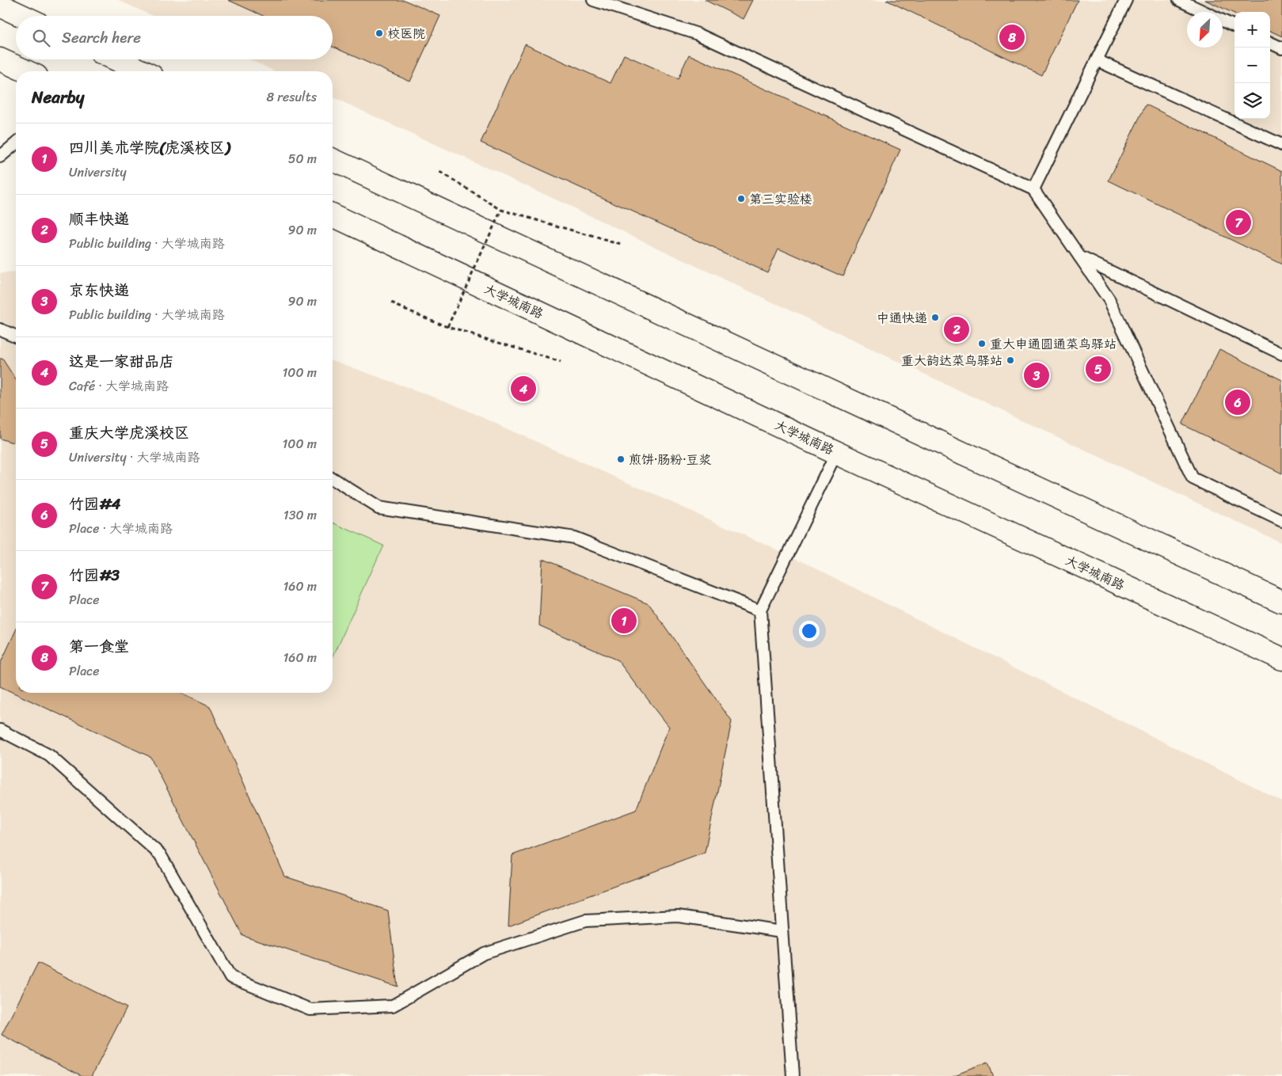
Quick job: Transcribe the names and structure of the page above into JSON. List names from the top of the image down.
{
  "streets": {
    "main road": ["大学城南路"]
  },
  "places": [
    "校医院",
    "第三实验楼",
    "中通快递",
    "重大申通圆通菜鸟驿站",
    "重大韵达菜鸟驿站",
    "煎饼·肠粉·豆浆"
  ],
  "north": "bottom left",
  "page": {
    "map_buttons": ["+", "−"],
    "search": "Search here",
    "pins": [
      "8",
      "7",
      "2",
      "5",
      "3",
      "4",
      "6",
      "1"
    ],
    "heading": ["Nearby", "8 results"],
    "list": [
      {
        "mark": "1",
        "name": "四川美术学院(虎溪校区)",
        "note": "University",
        "value": "50 m"
      },
      {
        "mark": "2",
        "name": "顺丰快递",
        "note": "Public building · 大学城南路",
        "value": "90 m"
      },
      {
        "mark": "3",
        "name": "京东快递",
        "note": "Public building · 大学城南路",
        "value": "90 m"
      },
      {
        "mark": "4",
        "name": "这是一家甜品店",
        "note": "Café · 大学城南路",
        "value": "100 m"
      },
      {
        "mark": "5",
        "name": "重庆大学虎溪校区",
        "note": "University · 大学城南路",
        "value": "100 m"
      },
      {
        "mark": "6",
        "name": "竹园#4",
        "note": "Place · 大学城南路",
        "value": "130 m"
      },
      {
        "mark": "7",
        "name": "竹园#3",
        "note": "Place",
        "value": "160 m"
      },
      {
        "mark": "8",
        "name": "第一食堂",
        "note": "Place",
        "value": "160 m"
      }
    ]
  }
}
